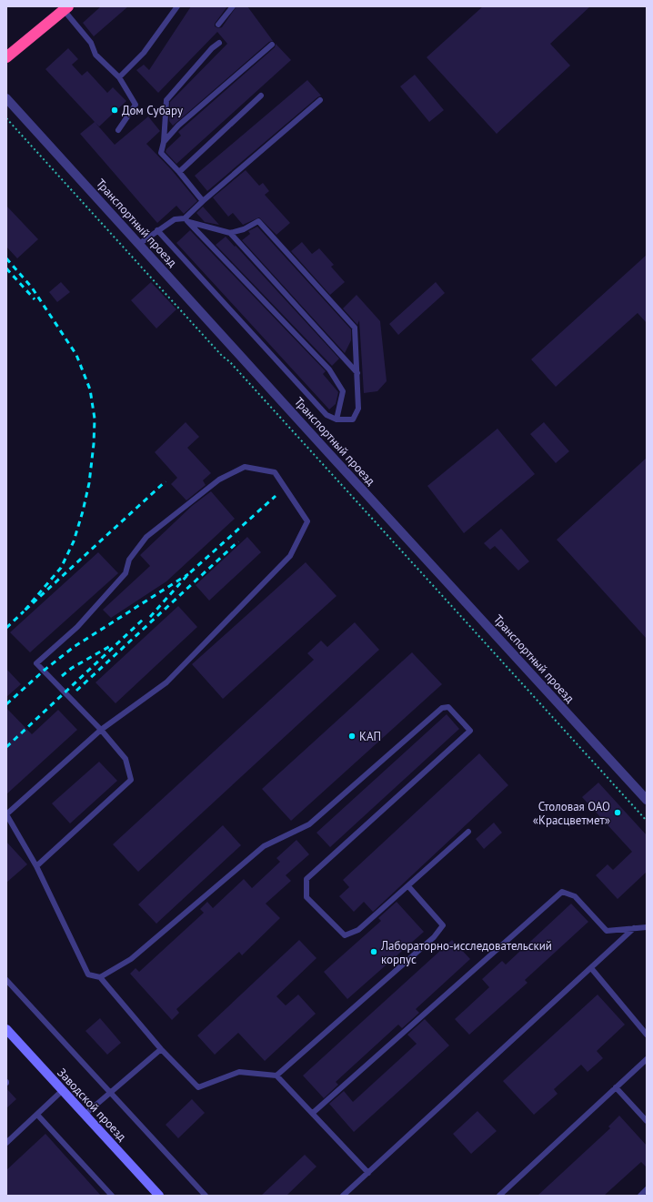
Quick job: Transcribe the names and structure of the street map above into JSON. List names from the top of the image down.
{
  "streets": {
    "street": ["Транспортный проезд", "Заводской проезд"]
  },
  "places": [
    "Дом Субару",
    "КАП",
    "Столовая ОАО «Красцветмет»",
    "Лабораторно-исследовательский корпус"
  ]
}
